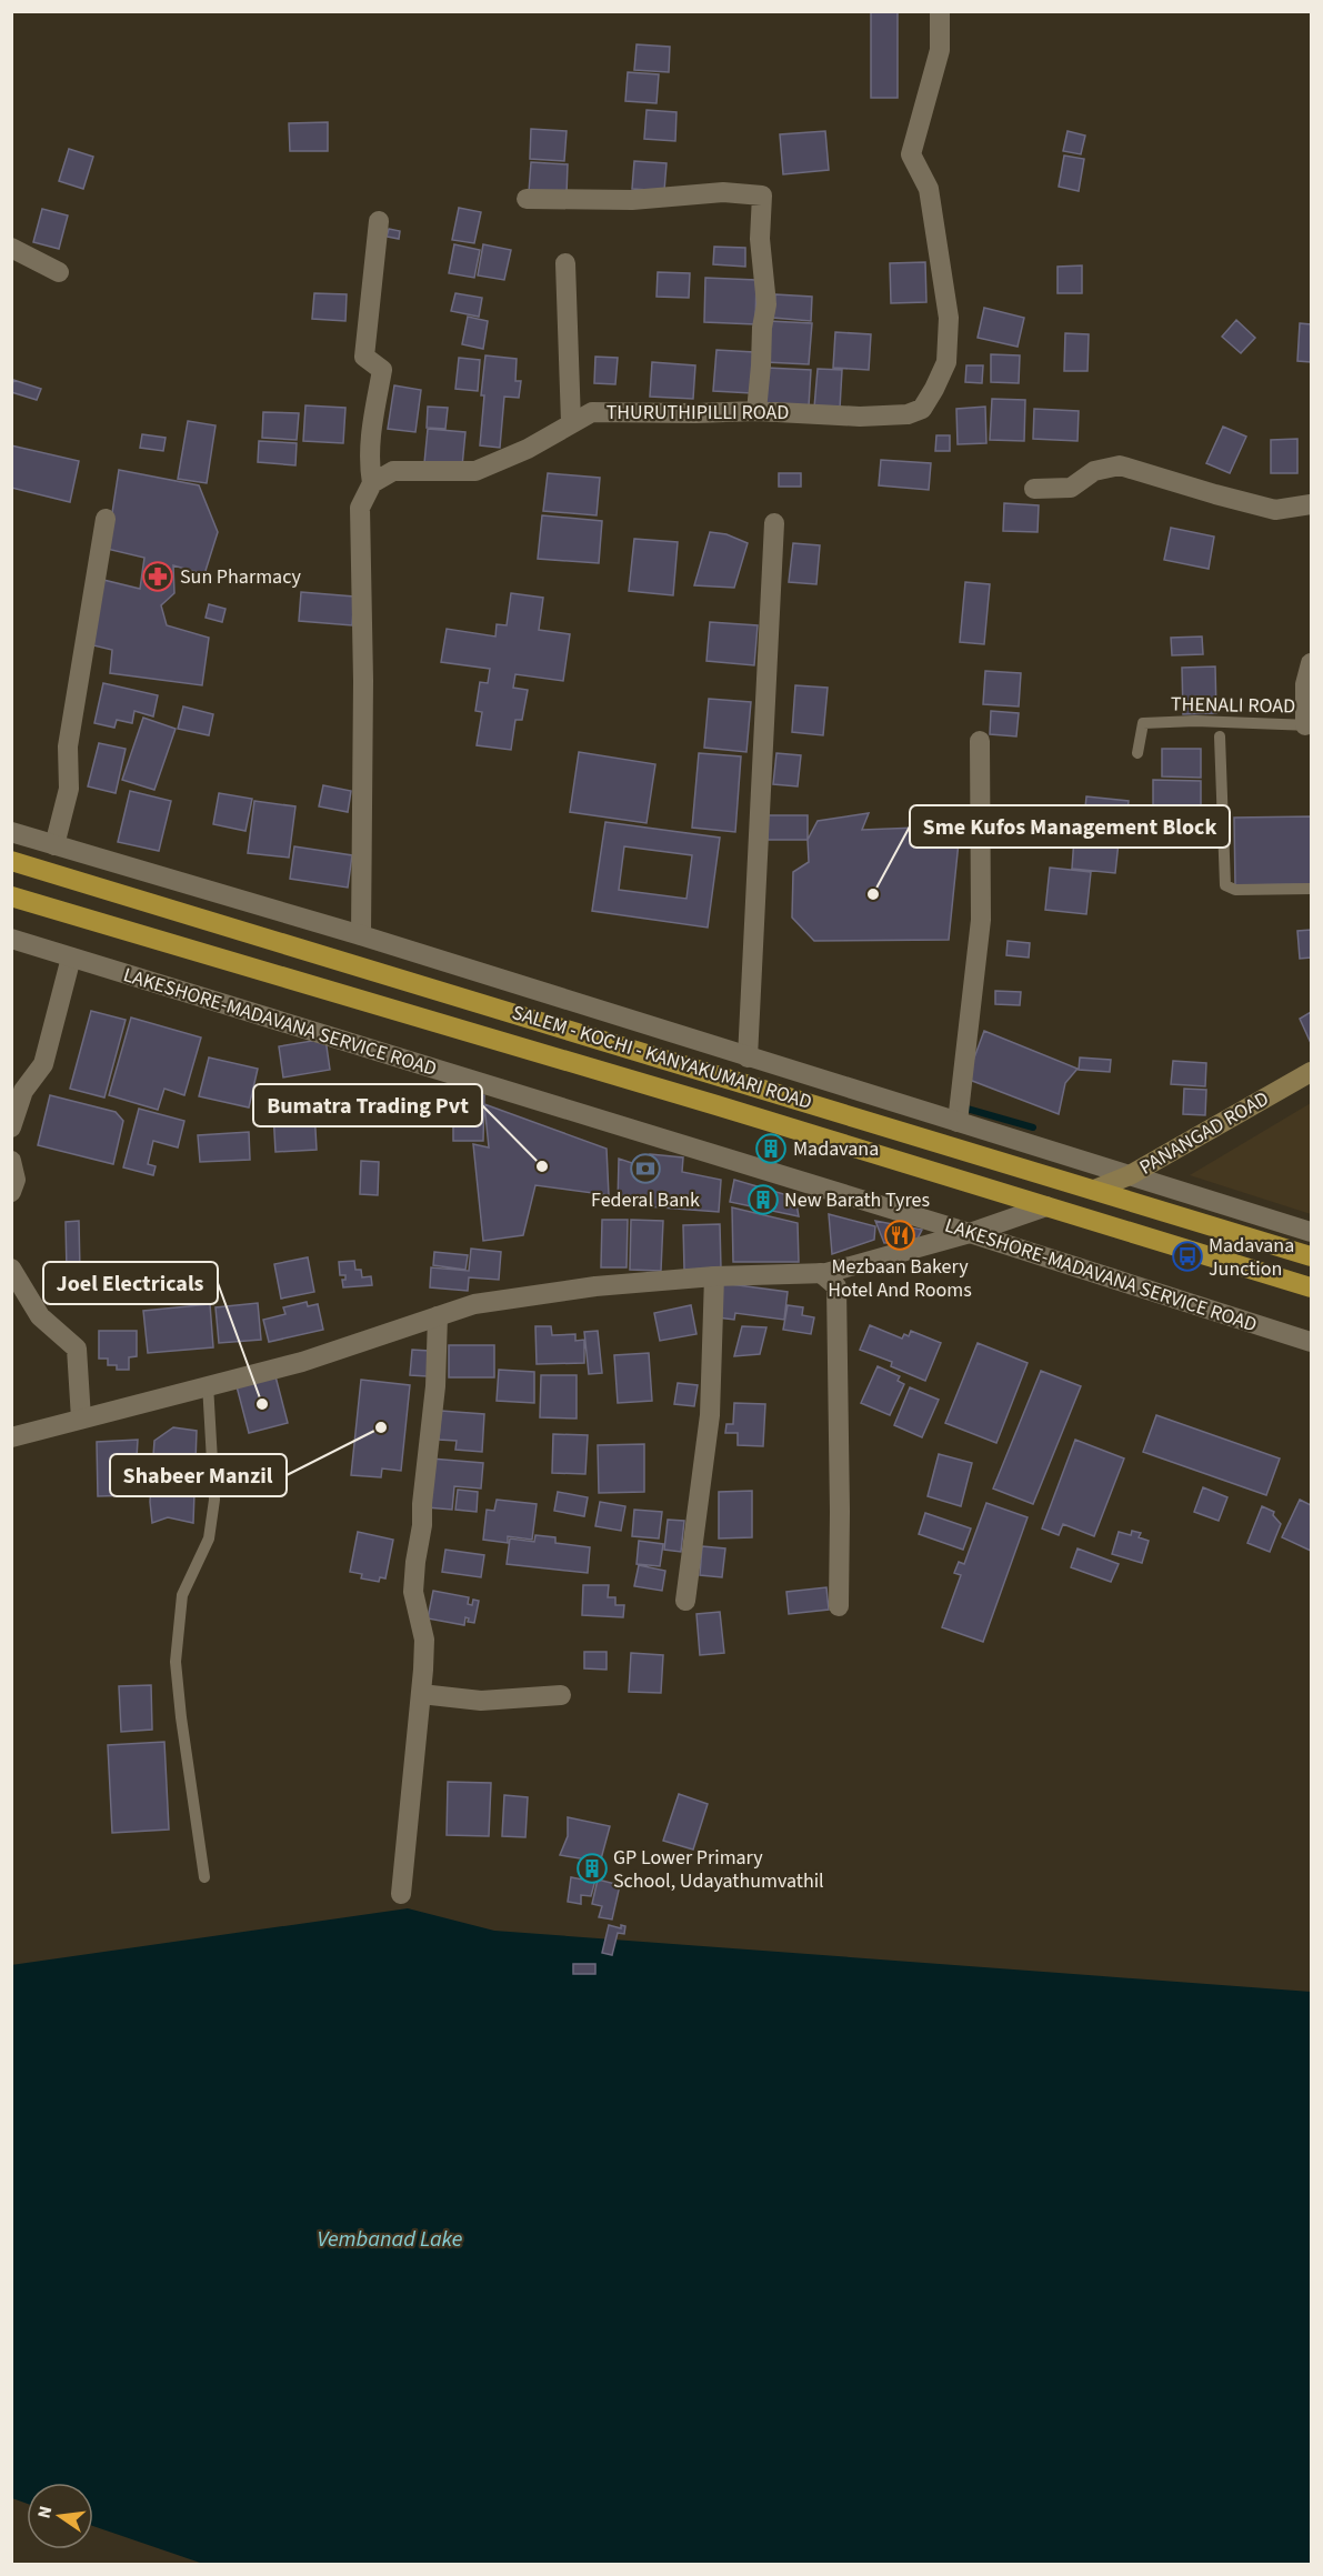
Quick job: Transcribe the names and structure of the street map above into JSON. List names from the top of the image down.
{
  "streets": {
    "highway": ["SALEM - KOCHI - KANYAKUMARI ROAD"],
    "main road": ["PANANGAD ROAD"],
    "street": ["THURUTHIPILLI ROAD", "LAKESHORE-MADAVANA SERVICE ROAD"],
    "lane": ["THENALI ROAD"]
  },
  "crossings": [
    ["SALEM - KOCHI - KANYAKUMARI ROAD", "PANANGAD ROAD"]
  ],
  "water": ["Vembanad Lake"],
  "places": {
    "pharmacy": ["Sun Pharmacy"],
    "other": [
      "Sme Kufos Management Block",
      "Bumatra Trading Pvt",
      "Joel Electricals",
      "Shabeer Manzil"
    ],
    "building": ["Madavana", "New Barath Tyres", "GP Lower Primary School, Udayathumvathil"],
    "bank": ["Federal Bank"],
    "restaurant": ["Mezbaan Bakery Hotel And Rooms"],
    "bus stop": ["Madavana Junction"]
  },
  "north": "left"
}
